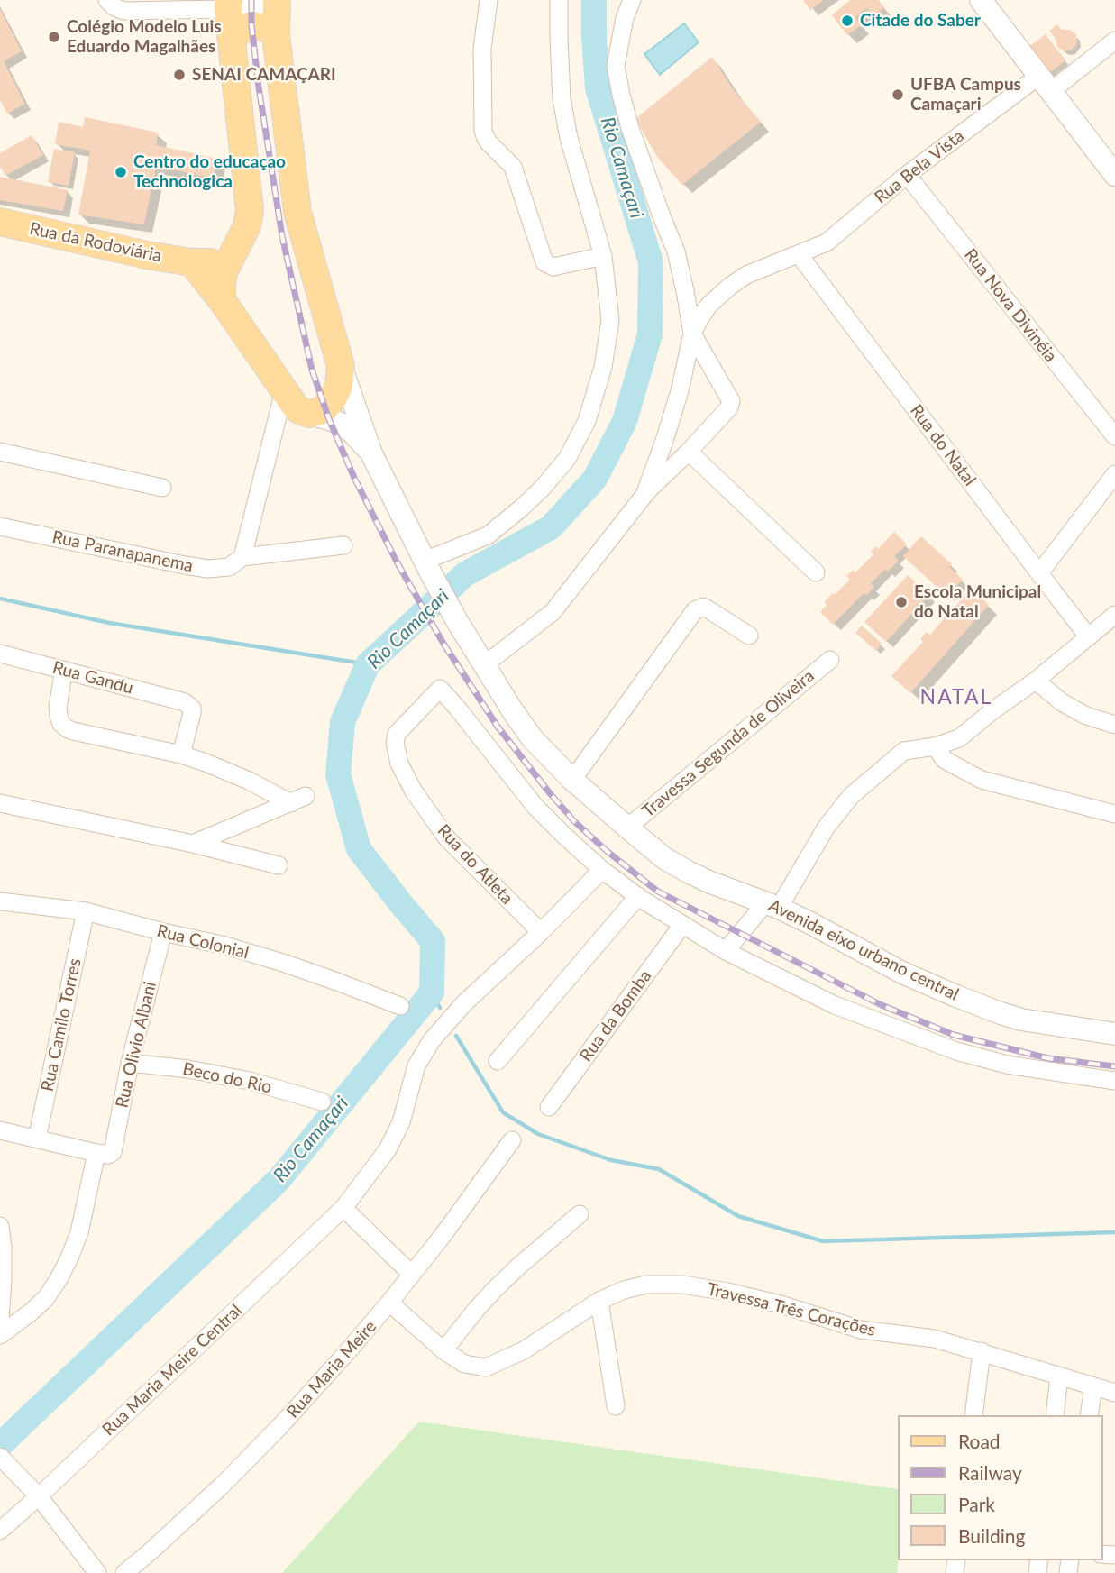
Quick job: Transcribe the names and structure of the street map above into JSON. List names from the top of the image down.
{
  "streets": {
    "main road": ["Rua da Rodoviária"],
    "street": [
      "Rua Bela Vista",
      "Rua Nova Divinéia",
      "Rua do Natal",
      "Rua Paranapanema",
      "Rua Gandu",
      "Travessa Segunda de Oliveira",
      "Rua do Atleta",
      "Rua Colonial",
      "Avenida eixo urbano central",
      "Rua da Bomba",
      "Rua Camilo Torres",
      "Rua Olivio Albani",
      "Beco do Rio",
      "Travessa Três Corações",
      "Rua Maria Meire",
      "Rua Maria Meire Central"
    ]
  },
  "crossings": [
    ["Rua Bela Vista", "Rua Nova Divinéia"],
    ["Rua Bela Vista", "Rua do Natal"],
    ["Travessa Segunda de Oliveira", "Avenida eixo urbano central"],
    ["Rua do Atleta", "Rua Maria Meire Central"],
    ["Rua Colonial", "Rua Camilo Torres"],
    ["Rua Colonial", "Rua Olivio Albani"],
    ["Rua Olivio Albani", "Beco do Rio"],
    ["Travessa Três Corações", "Rua Maria Meire"]
  ],
  "districts": ["NATAL"],
  "water": ["Rio Camaçari"],
  "places": [
    "Citade do Saber",
    "Colégio Modelo Luis Eduardo Magalhães",
    "SENAI CAMAÇARI",
    "UFBA Campus Camaçari",
    "Centro do educaçao Technologica",
    "Escola Municipal do Natal"
  ],
  "legend": [
    "Road",
    "Railway",
    "Park",
    "Building"
  ]
}
